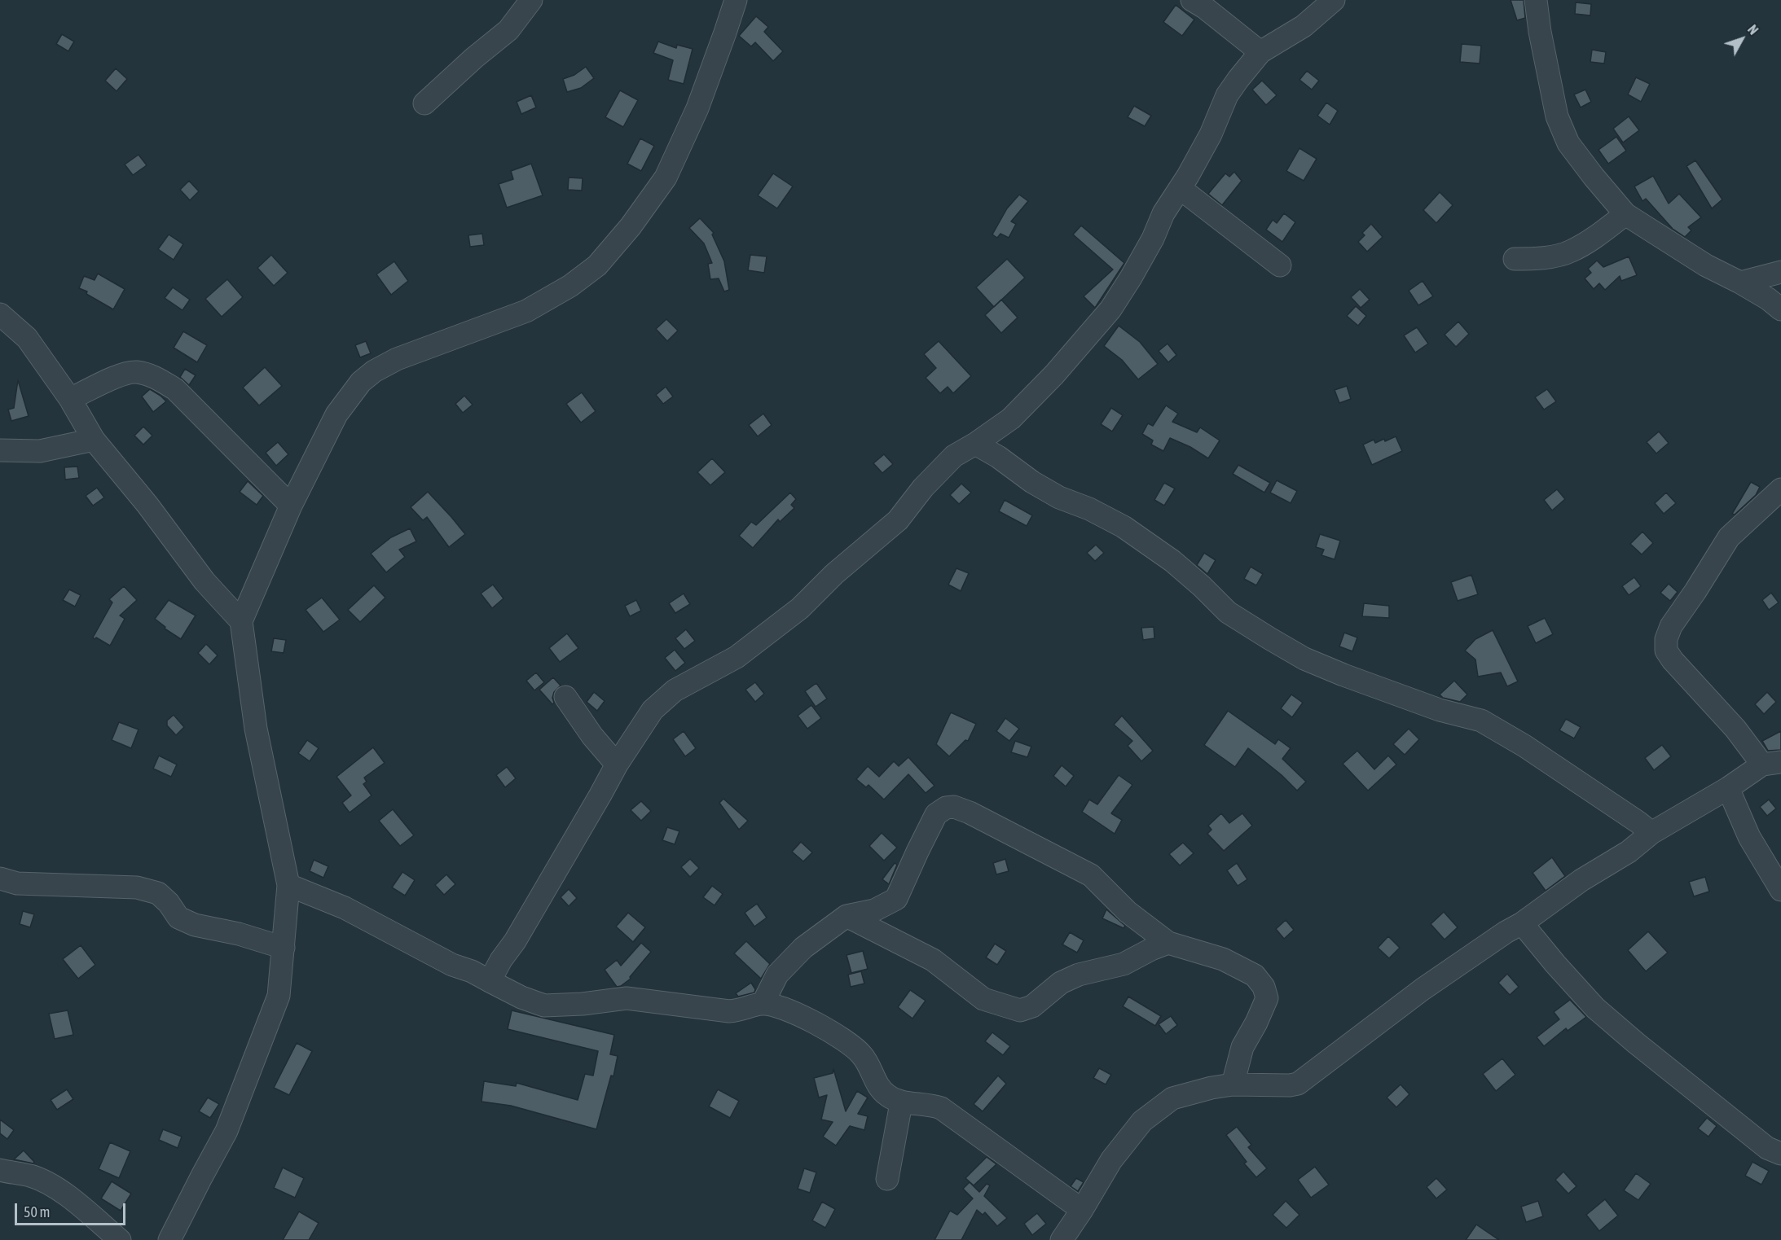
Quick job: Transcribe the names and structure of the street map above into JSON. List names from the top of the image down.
{
  "scale_bar": "50 m",
  "north": "top right"
}
